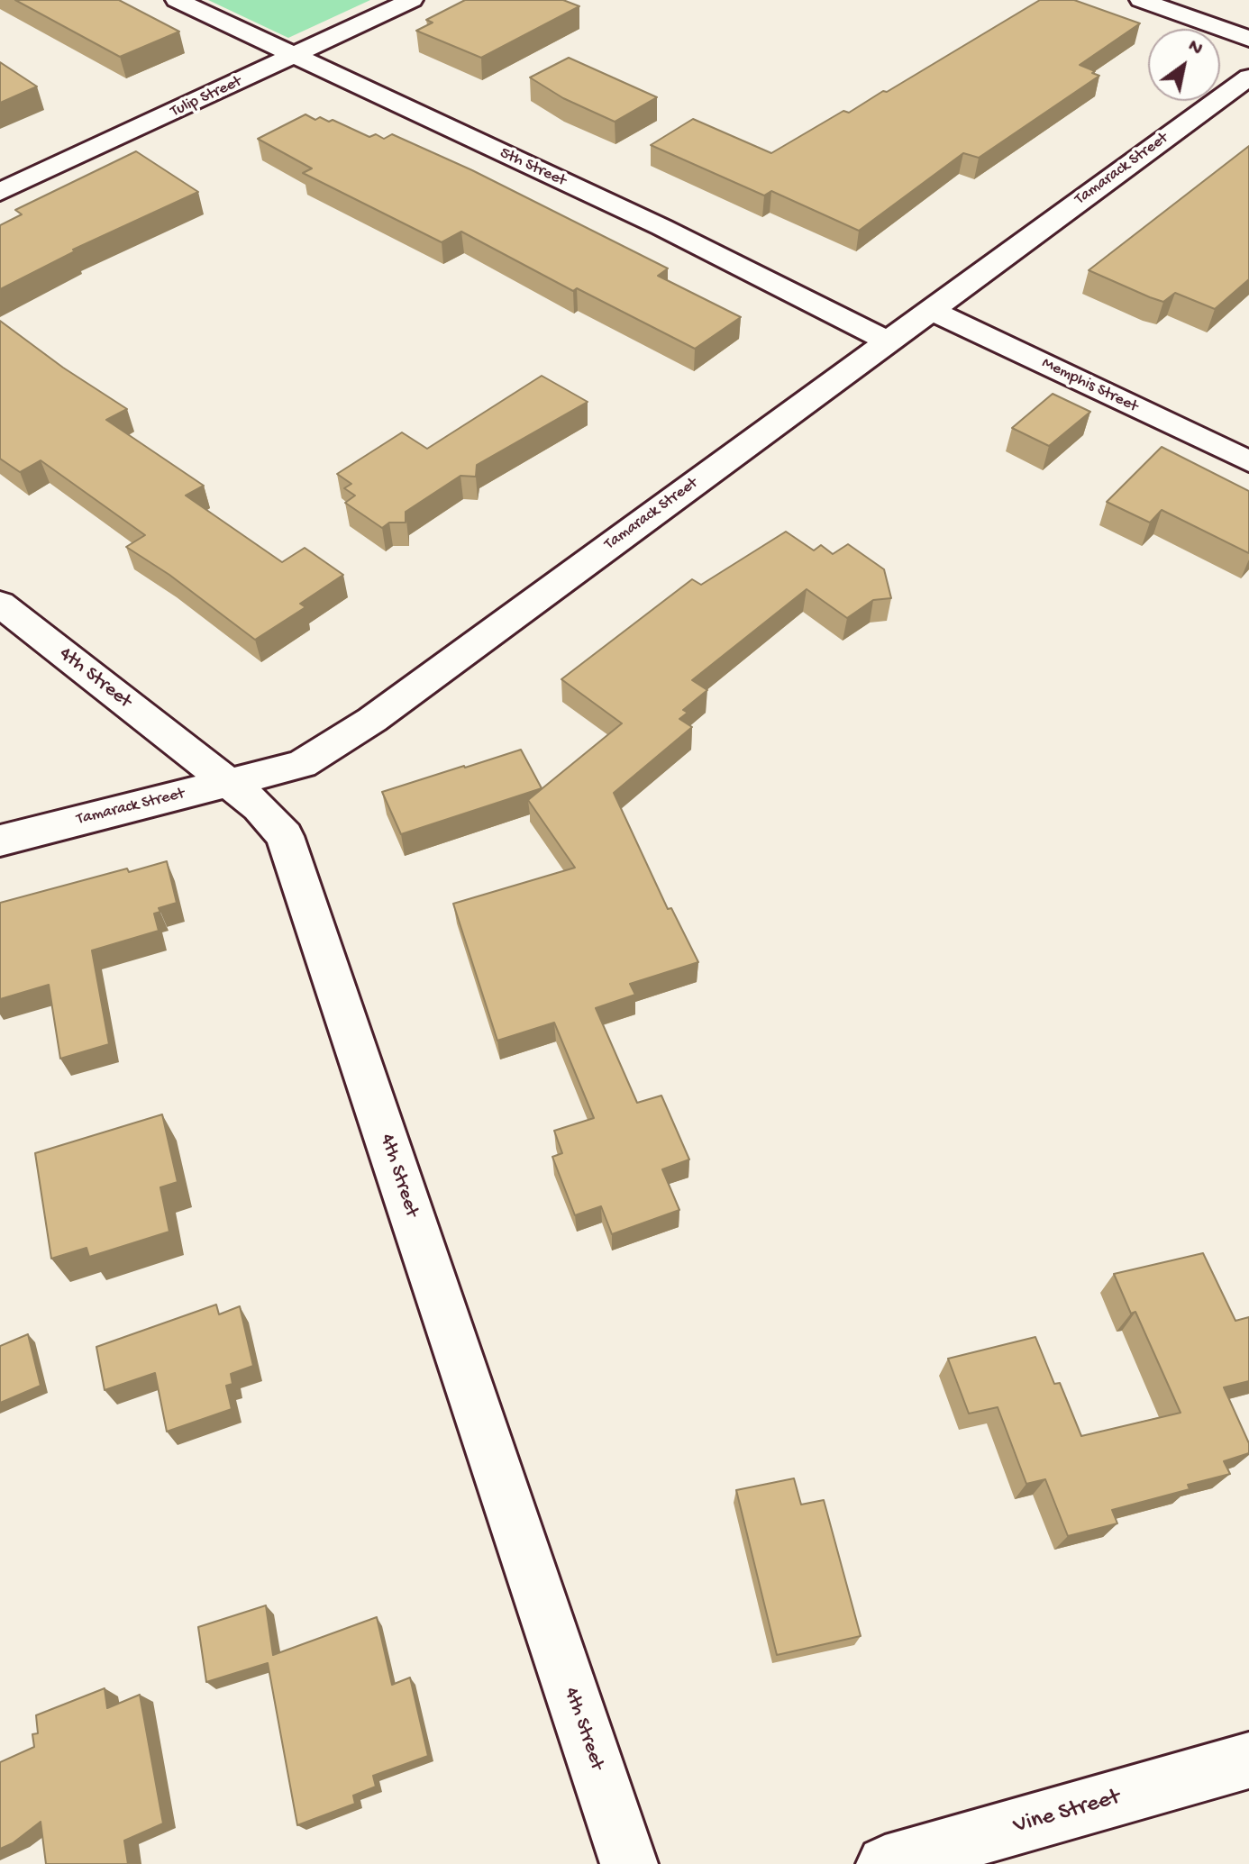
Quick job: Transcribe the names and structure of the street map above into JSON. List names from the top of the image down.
{
  "streets": {
    "street": [
      "Tulip Street",
      "5th Street",
      "Tamarack Street",
      "Memphis Street",
      "4th Street",
      "Vine Street"
    ]
  },
  "crossings": [
    ["Tulip Street", "5th Street"],
    ["5th Street", "Tamarack Street"],
    ["Tamarack Street", "Memphis Street"],
    ["Tamarack Street", "4th Street"]
  ],
  "north": "top right"
}
